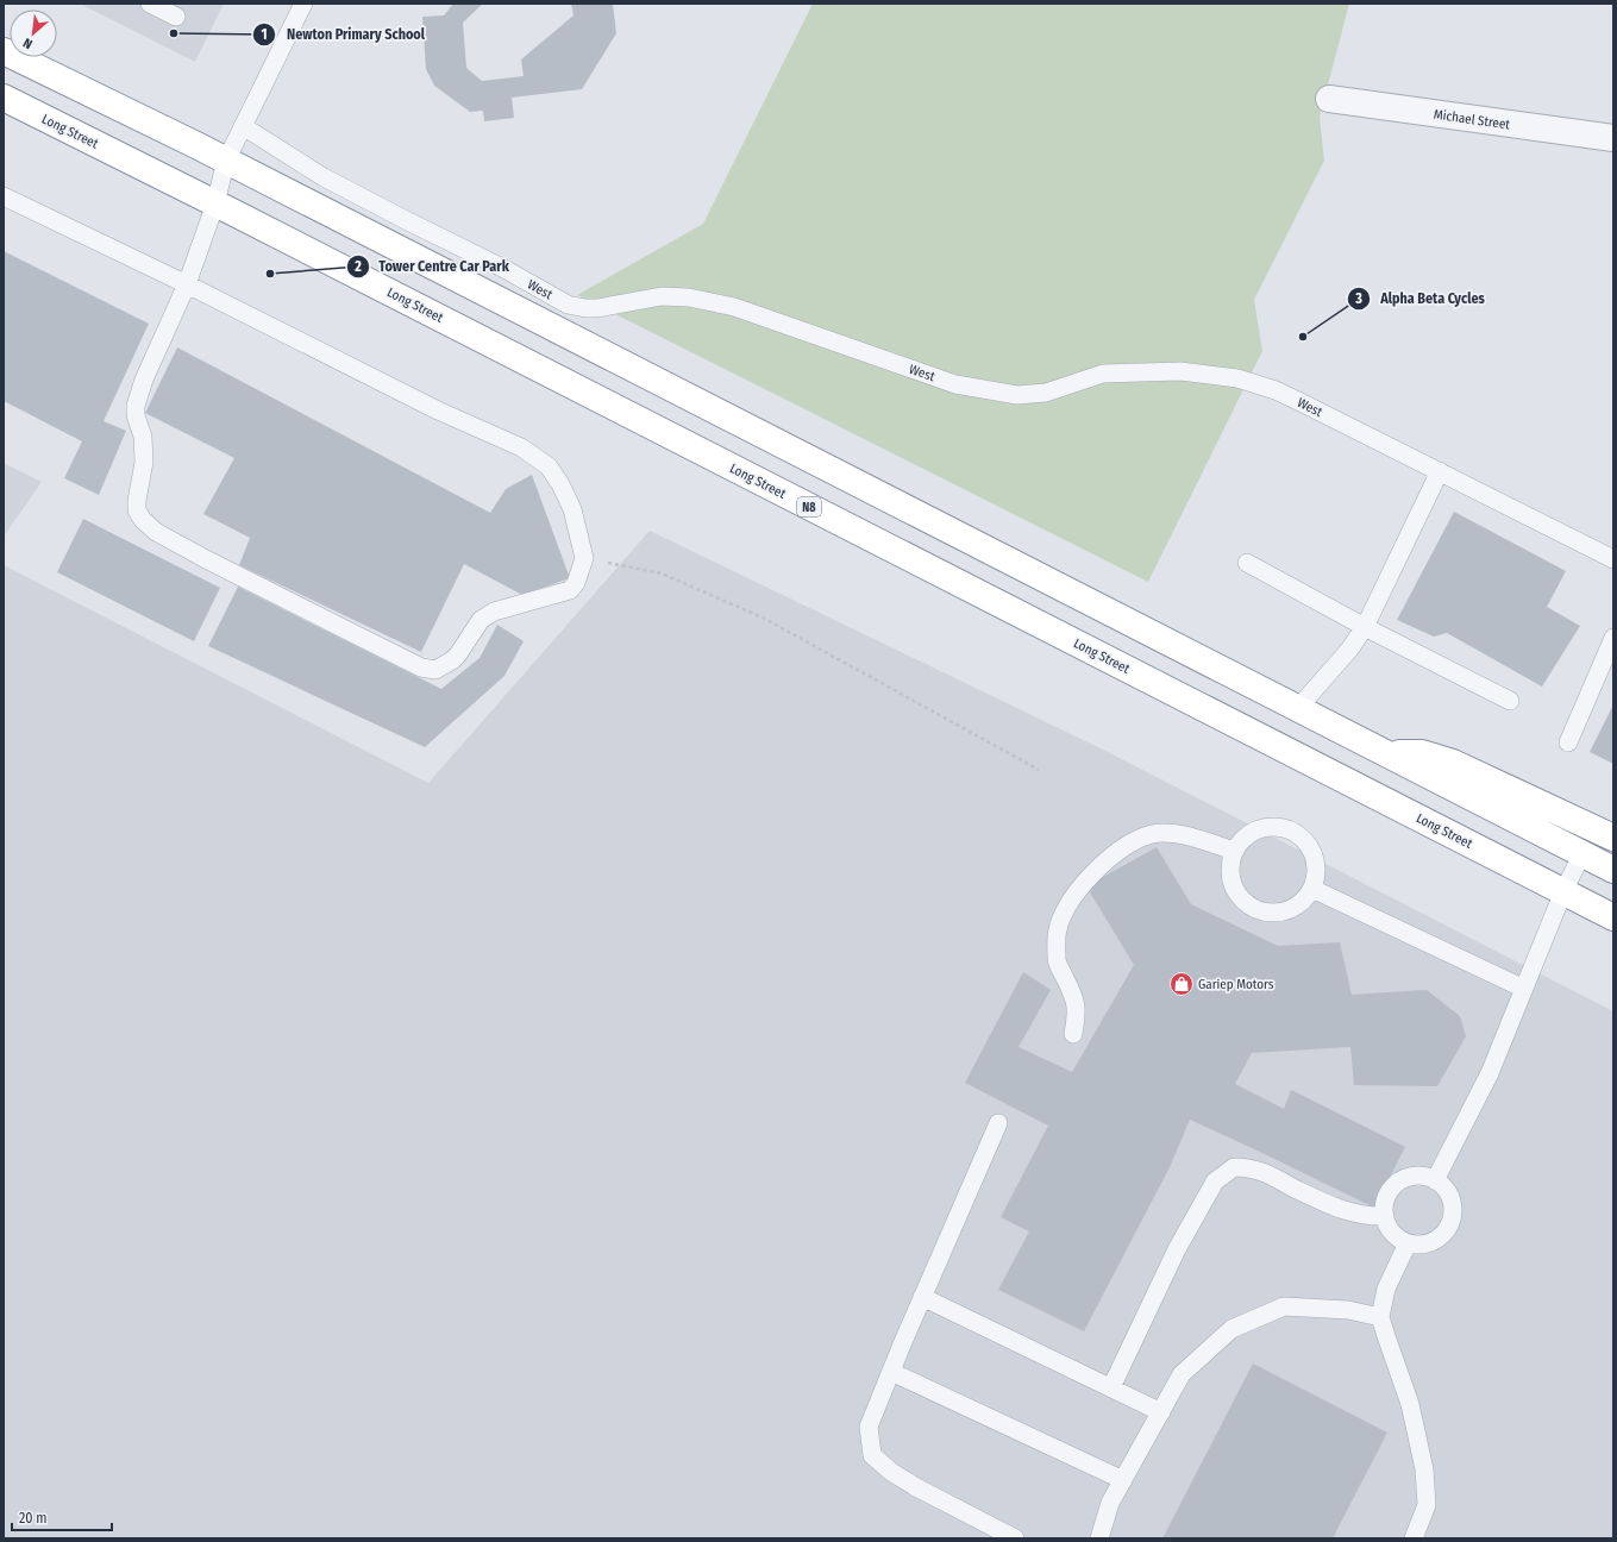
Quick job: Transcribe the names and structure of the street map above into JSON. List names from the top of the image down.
{
  "streets": {
    "highway": ["Long Street", "N8"],
    "street": ["Michael Street"],
    "lane": ["West"]
  },
  "places": {
    "other": ["Newton Primary School", "Tower Centre Car Park", "Alpha Beta Cycles"],
    "shop": ["Gariep Motors"]
  },
  "scale_bar": "20 m",
  "north": "bottom left"
}
